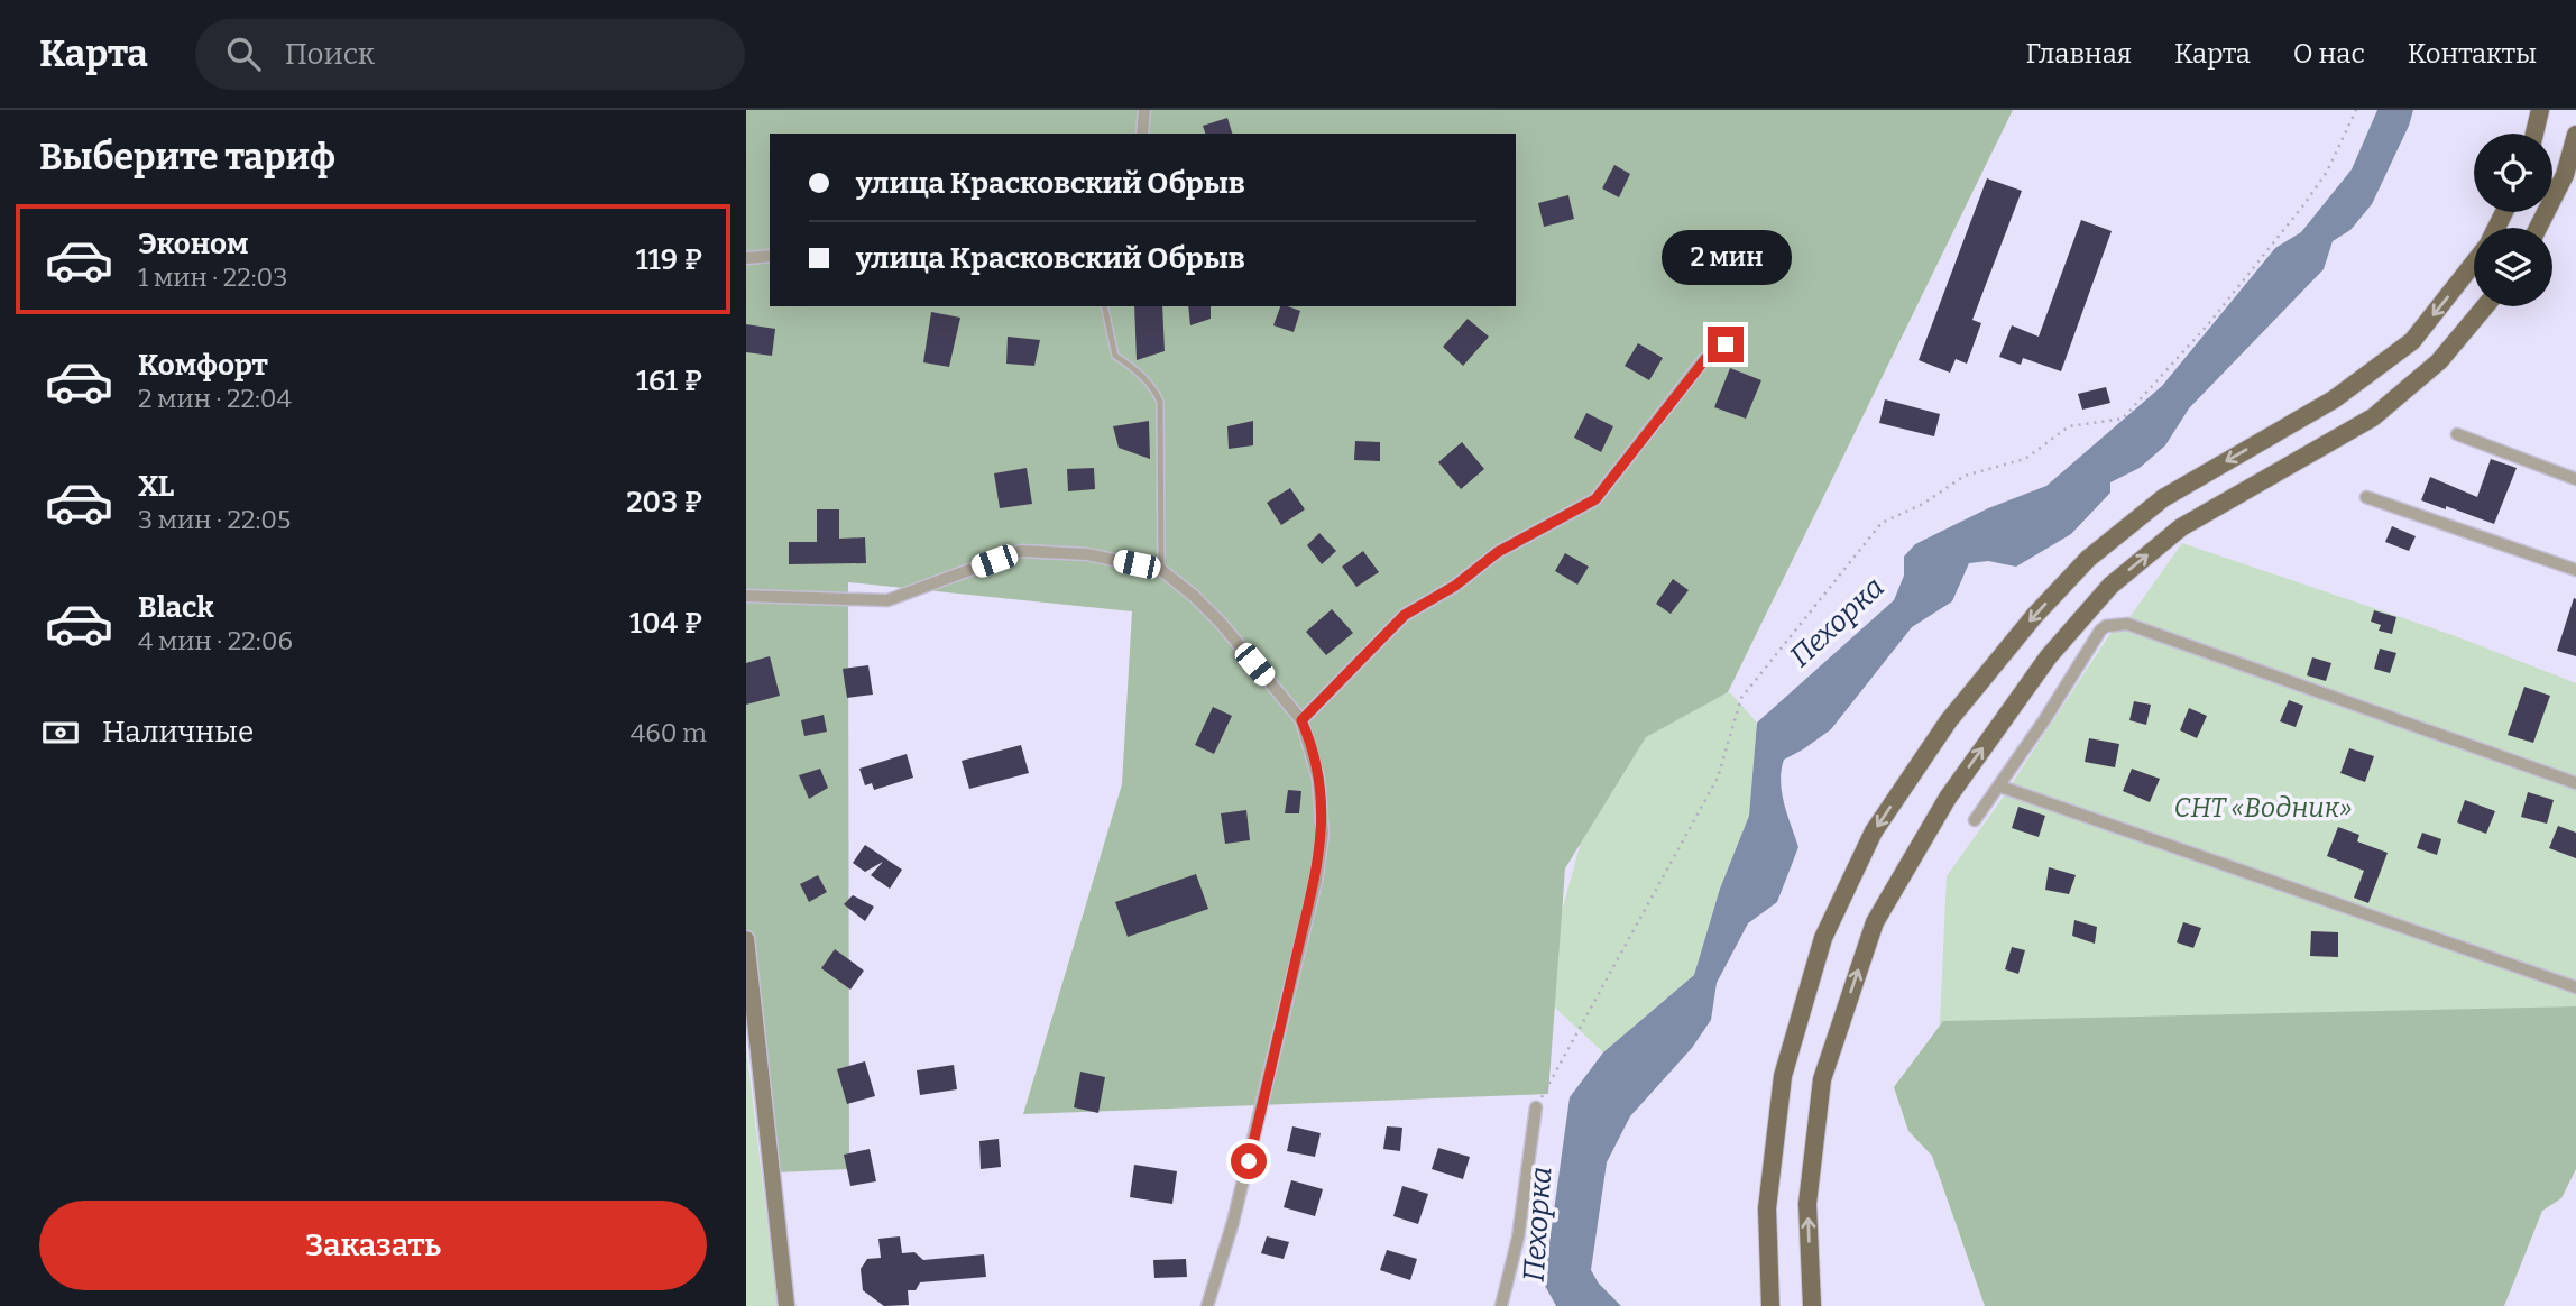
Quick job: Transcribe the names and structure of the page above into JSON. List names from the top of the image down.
{
  "water": ["Пехорка"],
  "parks": ["СНТ «Водник»"],
  "page": {
    "header": "Карта",
    "search": "Поиск",
    "nav": [
      "Главная",
      "Карта",
      "О нас",
      "Контакты"
    ],
    "heading": "Выберите тариф",
    "banner": ["улица Красковский Обрыв", "улица Красковский Обрыв"],
    "list": [
      {
        "name": "Эконом",
        "note": "1 мин · 22:03",
        "value": "119 ₽"
      },
      {
        "name": "Комфорт",
        "note": "2 мин · 22:04",
        "value": "161 ₽"
      },
      {
        "name": "XL",
        "note": "3 мин · 22:05",
        "value": "203 ₽"
      },
      {
        "name": "Black",
        "note": "4 мин · 22:06",
        "value": "104 ₽"
      }
    ],
    "bubble": "2 мин",
    "pay": ["Наличные", "460 m"],
    "buttons": "Заказать"
  }
}
